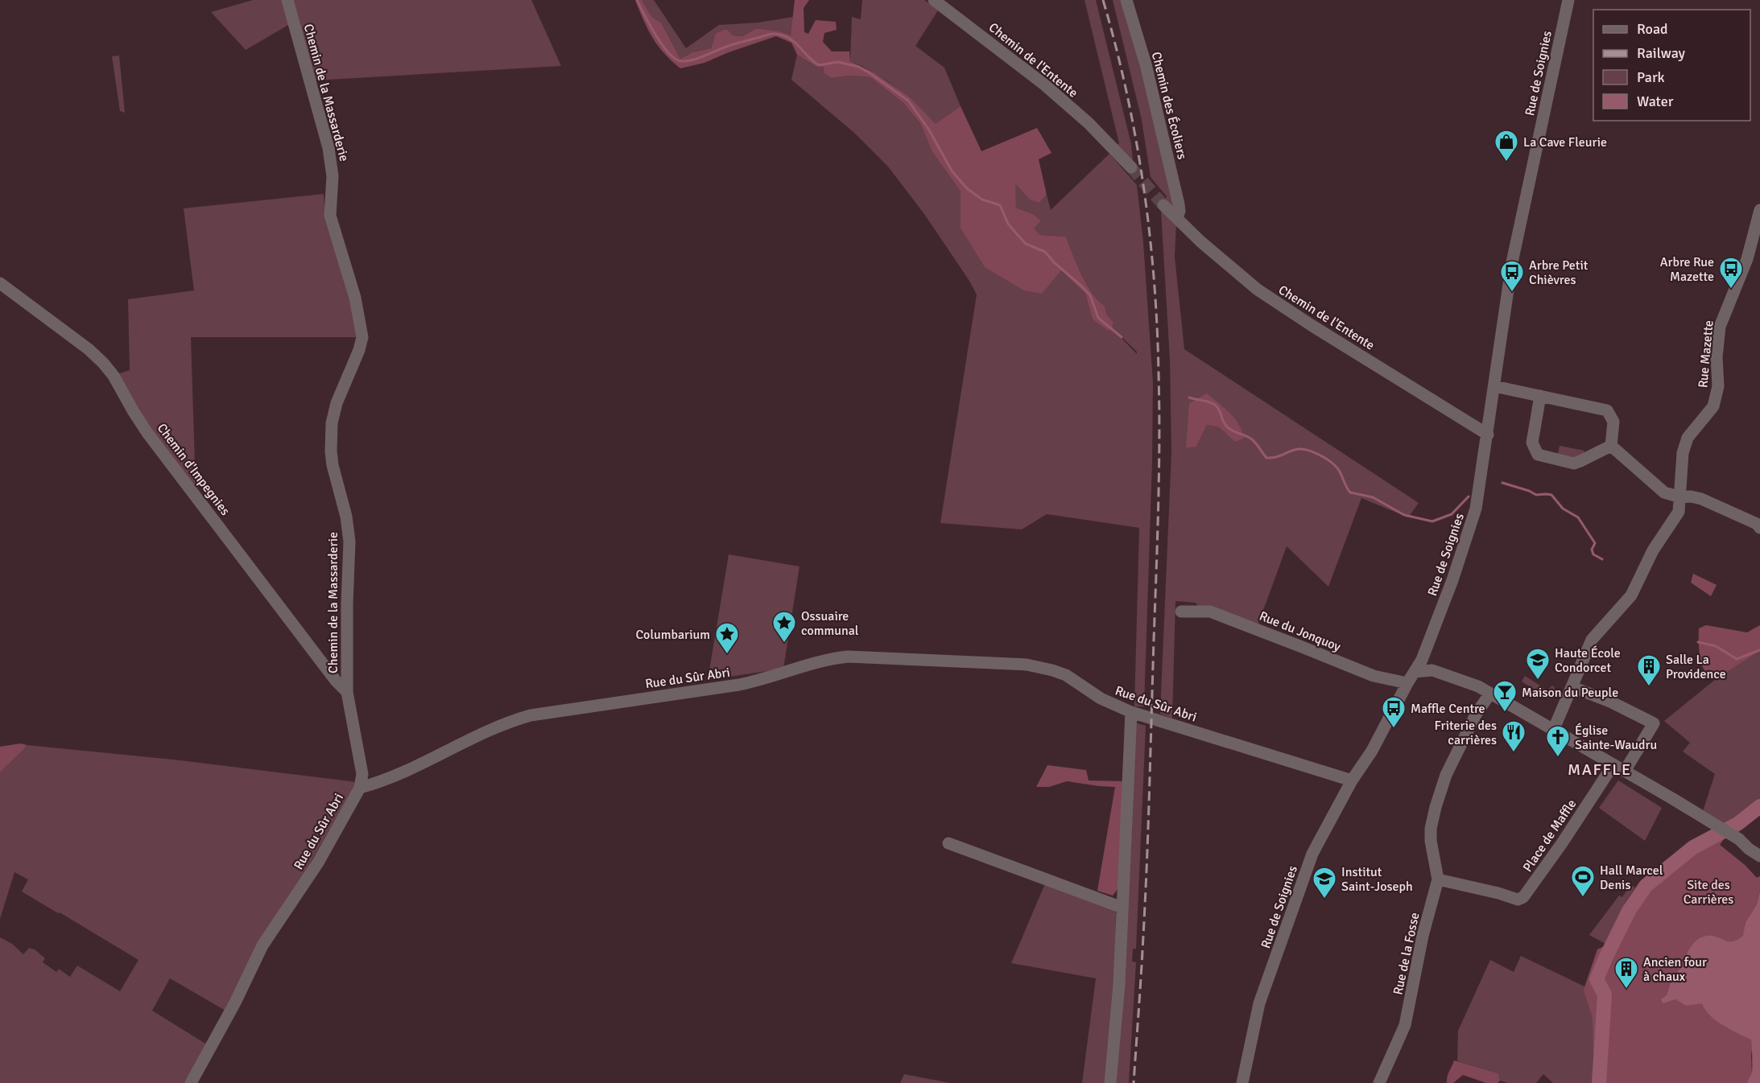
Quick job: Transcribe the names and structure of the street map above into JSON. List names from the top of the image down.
{
  "streets": {
    "street": [
      "Chemin de l'Entente",
      "Rue de Soignies",
      "Chemin de la Massarderie",
      "Chemin des Écoliers",
      "Rue Mazette",
      "Chemin d'Impegnies",
      "Rue du Jonquoy",
      "Rue du Sûr Abri",
      "Place de Maffle",
      "Rue de la Fosse"
    ]
  },
  "crossings": [
    ["Chemin de l'Entente", "Rue de Soignies"],
    ["Chemin de l'Entente", "Chemin des Écoliers"],
    ["Rue de Soignies", "Rue du Jonquoy"],
    ["Rue de Soignies", "Rue du Sûr Abri"],
    ["Chemin de la Massarderie", "Chemin d'Impegnies"],
    ["Chemin de la Massarderie", "Rue du Sûr Abri"],
    ["Place de Maffle", "Rue de la Fosse"]
  ],
  "districts": ["MAFFLE"],
  "parks": ["Site des Carrières"],
  "places": {
    "shop": ["La Cave Fleurie"],
    "bus stop": ["Arbre Rue Mazette", "Arbre Petit Chièvres", "Maffle Centre"],
    "place": ["Ossuaire communal", "Columbarium"],
    "school or university": ["Haute École Condorcet", "Institut Saint-Joseph"],
    "building": ["Salle La Providence", "Ancien four à chaux"],
    "bar": ["Maison du Peuple"],
    "restaurant": ["Friterie des carrières"],
    "church": ["Église Sainte-Waudru"],
    "sports": ["Hall Marcel Denis"]
  },
  "legend": [
    "Road",
    "Railway",
    "Park",
    "Water"
  ]
}
